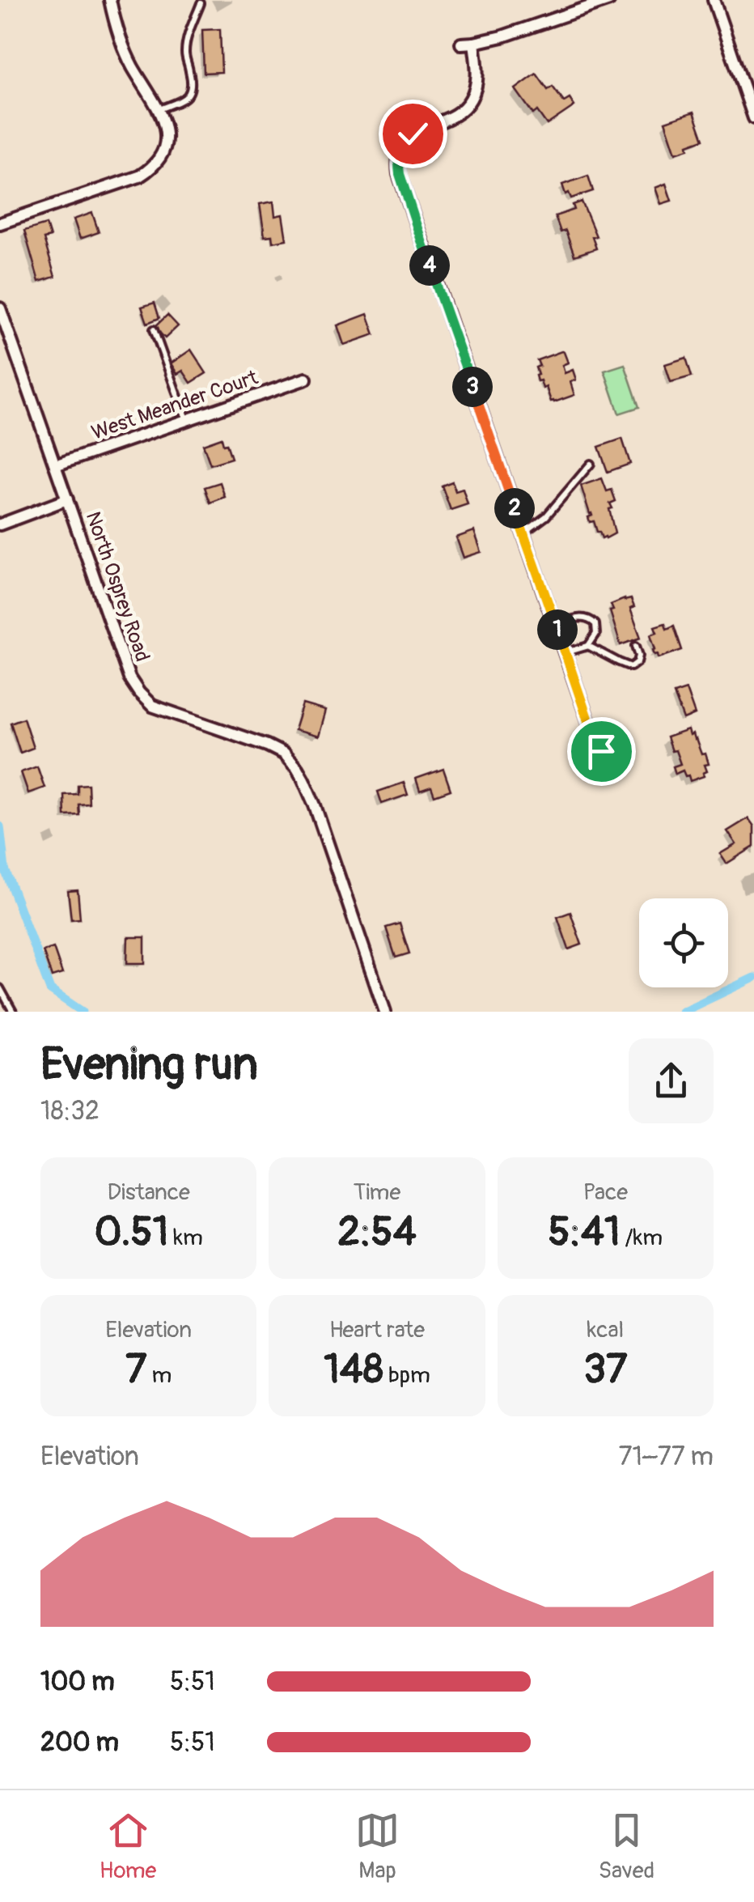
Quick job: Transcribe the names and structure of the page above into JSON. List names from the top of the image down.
{
  "streets": {
    "street": ["West Meander Court", "North Osprey Road"]
  },
  "crossings": [
    ["West Meander Court", "North Osprey Road"]
  ],
  "page": {
    "pins": [
      "4",
      "3",
      "2",
      "1"
    ],
    "heading": ["Evening run", "18:32"],
    "stats": [
      ["Distance", "0.51 km"],
      ["Time", "2:54"],
      ["Pace", "5:41 /km"],
      ["Elevation", "7 m"],
      ["Heart rate", "148 bpm"],
      ["kcal", "37"]
    ],
    "chart": ["Elevation", "71–77 m"],
    "list": [
      {
        "name": "100 m",
        "note": "5:51"
      },
      {
        "name": "200 m",
        "note": "5:51"
      }
    ],
    "tabs": ["Home", "Map", "Saved"]
  }
}
